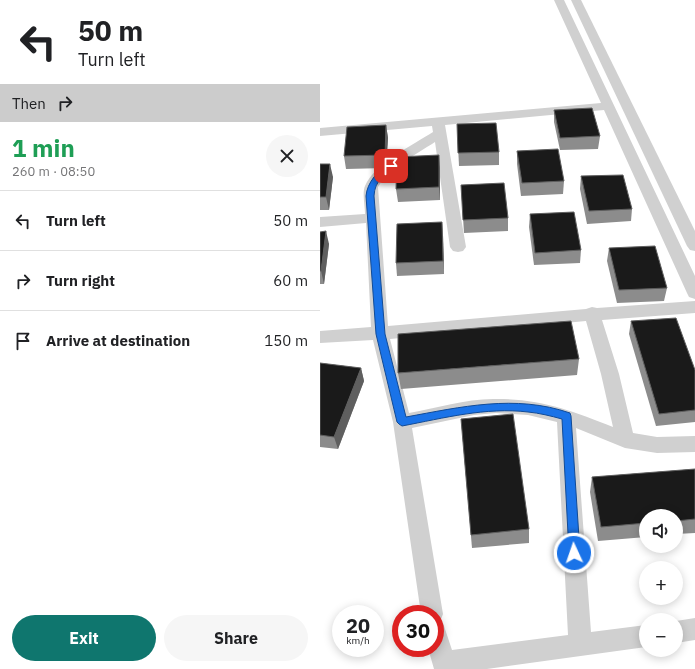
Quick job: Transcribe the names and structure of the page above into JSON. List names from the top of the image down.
{
  "page": {
    "turn": ["50 m", "Turn left"],
    "then": "Then",
    "heading": ["1 min", "260 m · 08:50"],
    "list": [
      {
        "name": "Turn left",
        "value": "50 m"
      },
      {
        "name": "Turn right",
        "value": "60 m"
      },
      {
        "name": "Arrive at destination",
        "value": "150 m"
      }
    ],
    "map_buttons": ["+", "−"],
    "speed": "20 km/h",
    "limit": "30",
    "buttons": ["Exit", "Share"]
  }
}
